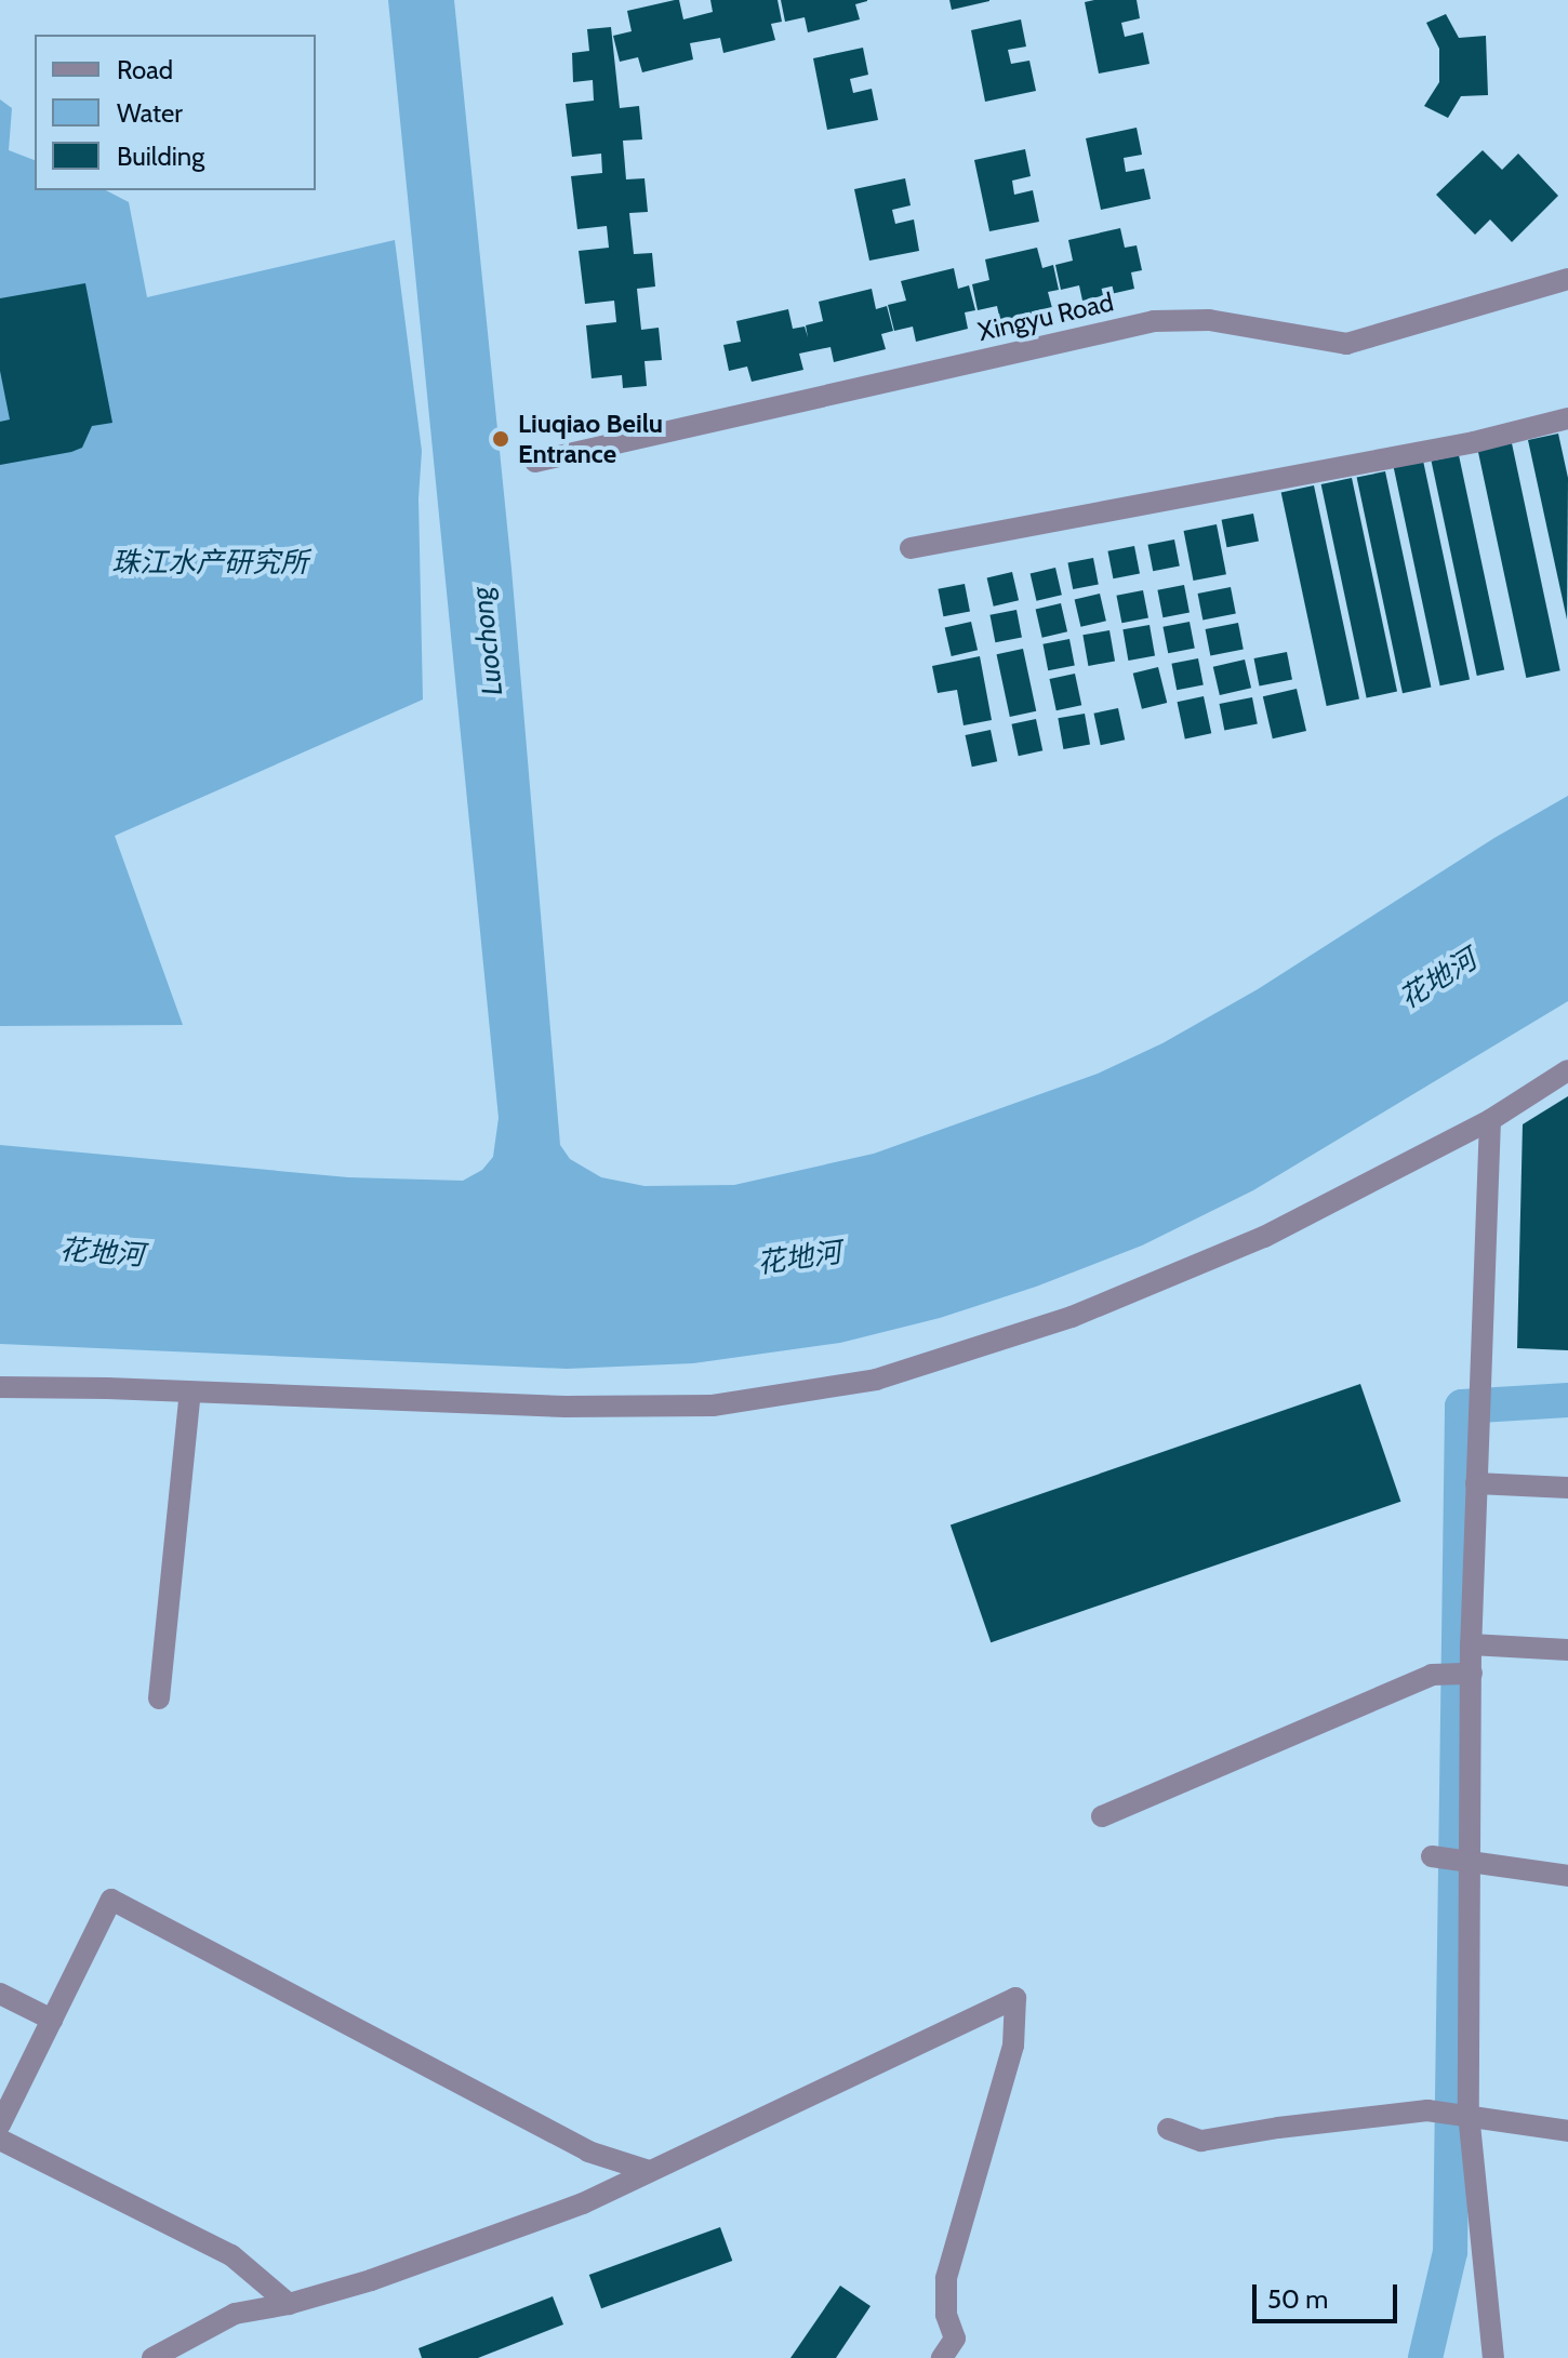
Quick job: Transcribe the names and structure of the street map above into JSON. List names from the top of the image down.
{
  "streets": {
    "street": ["Xingyu Road"]
  },
  "water": ["珠江水产研究所", "Luochong", "花地河"],
  "places": ["Liuqiao Beilu Entrance"],
  "legend": ["Road", "Water", "Building"],
  "scale_bar": "50 m"
}
